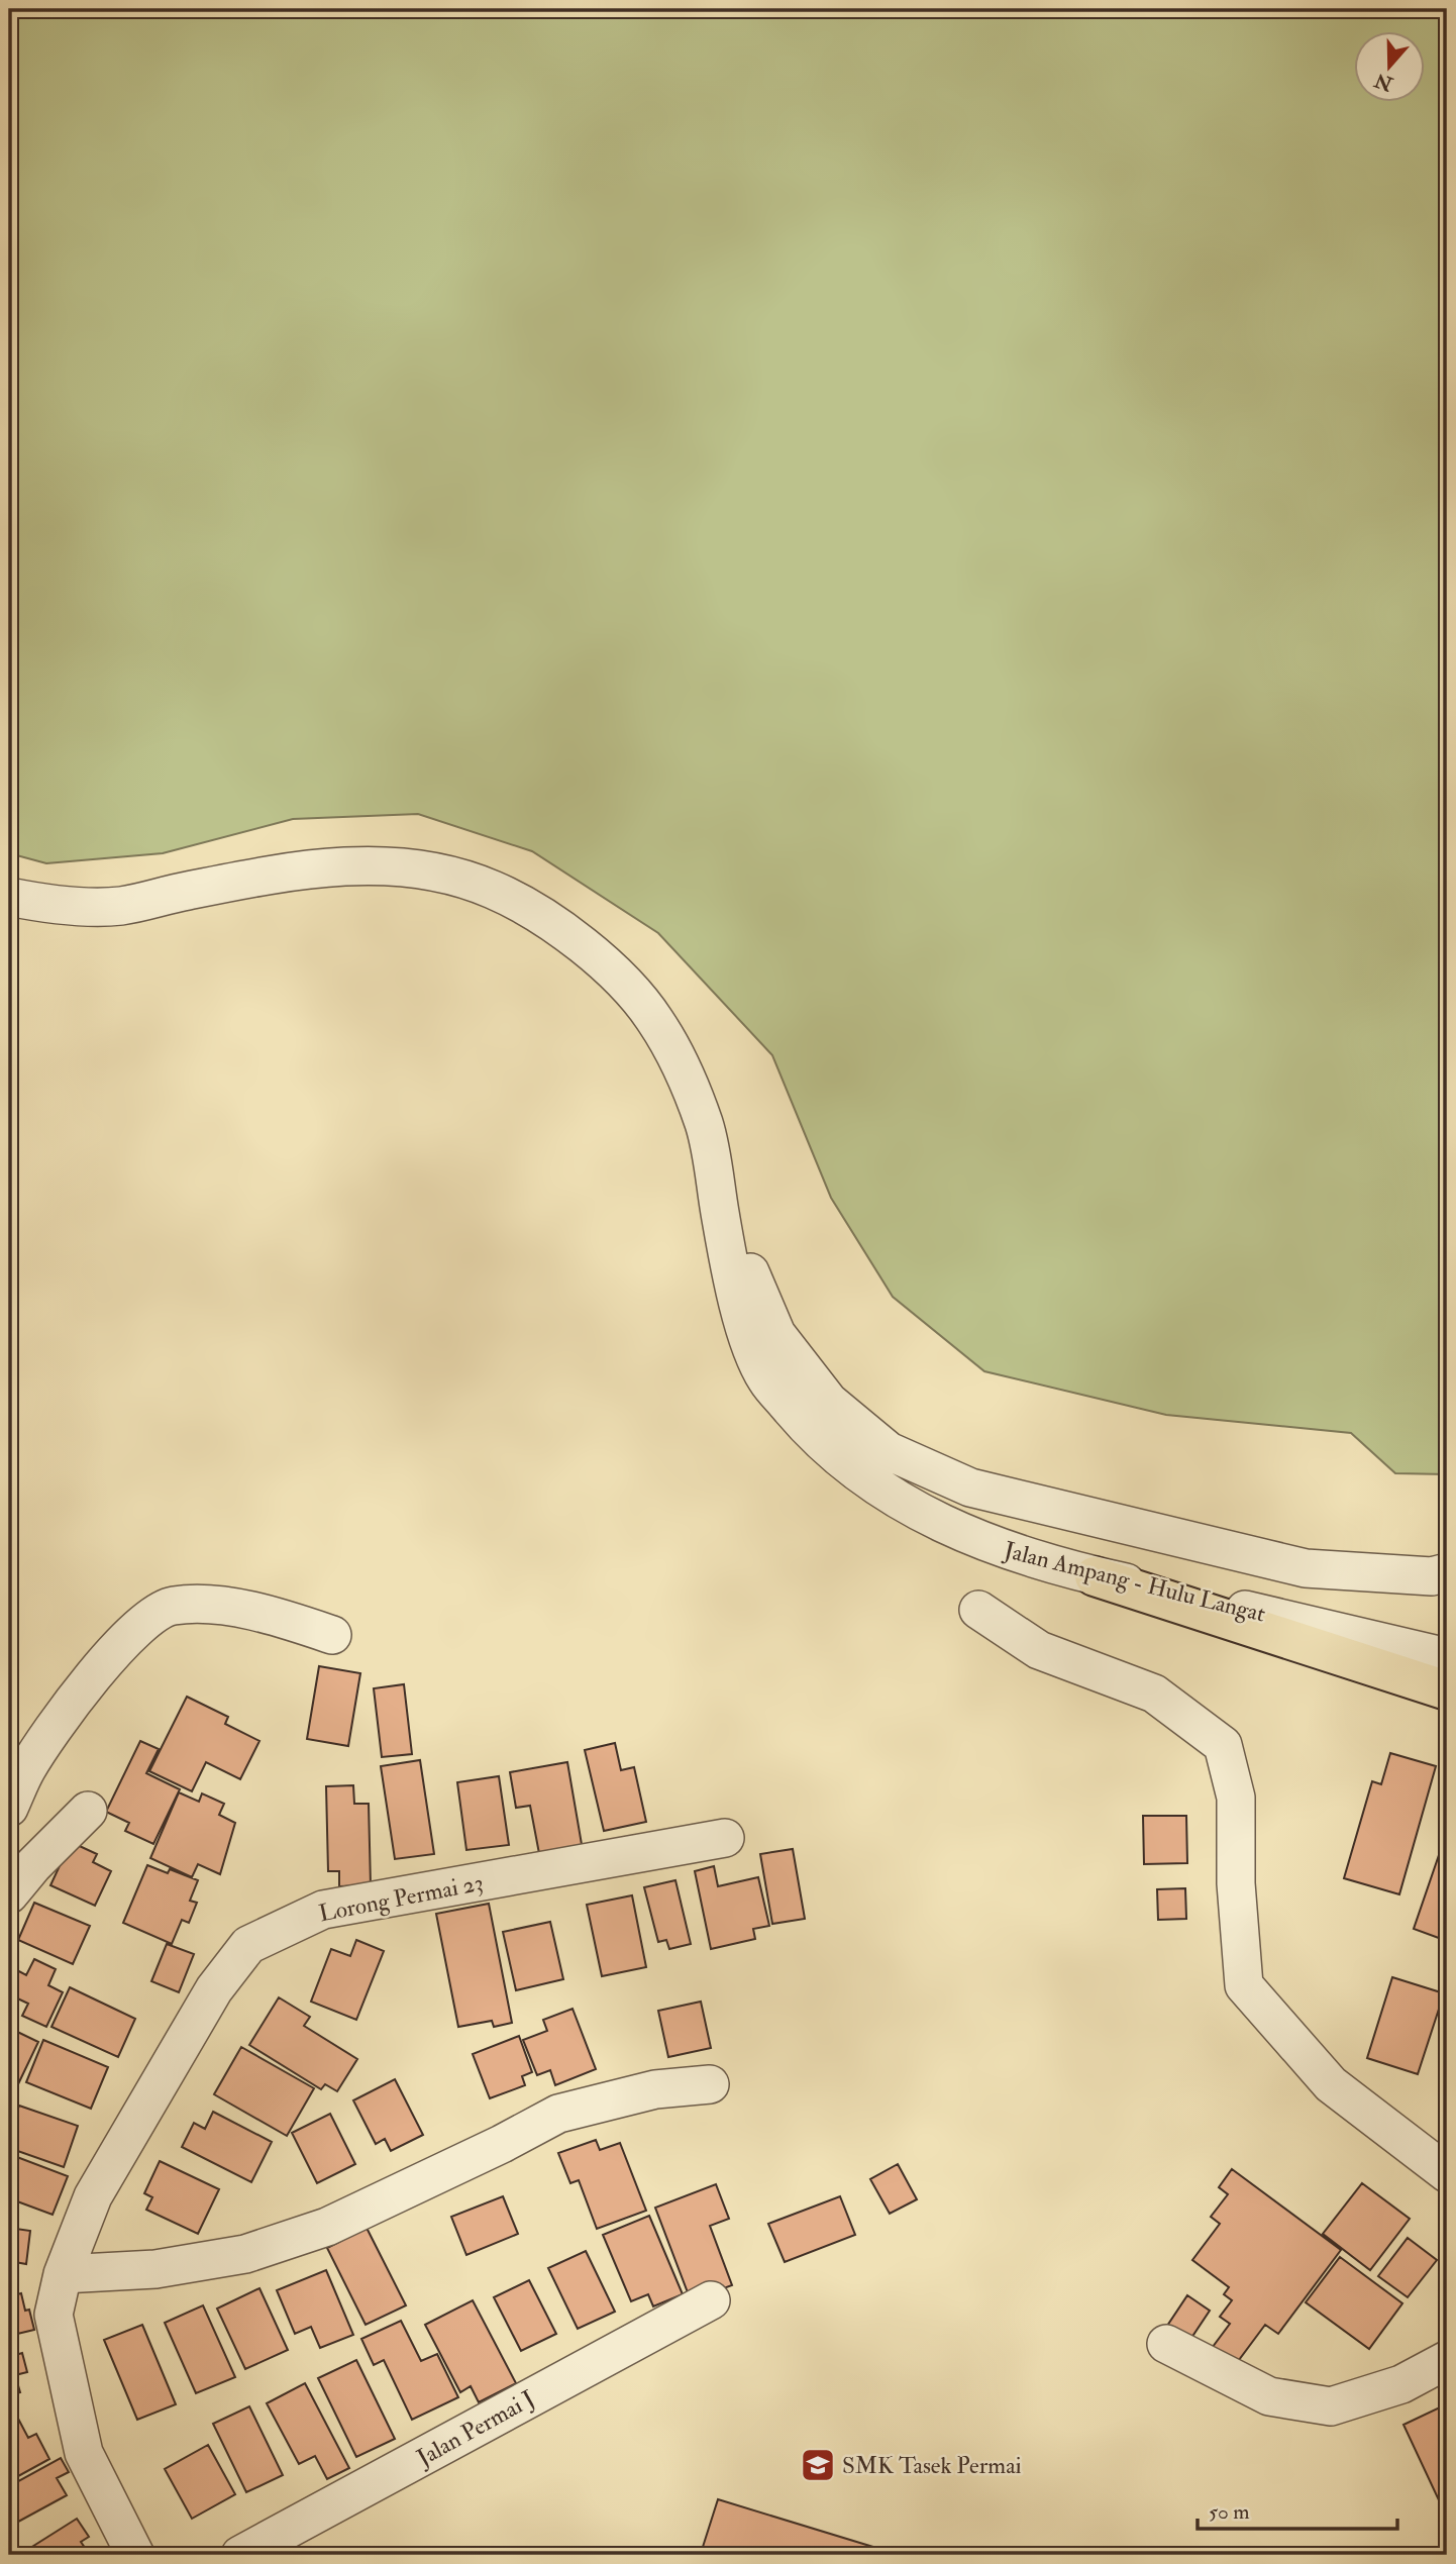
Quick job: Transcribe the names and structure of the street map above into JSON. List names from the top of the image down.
{
  "streets": {
    "street": ["Jalan Ampang - Hulu Langat", "Lorong Permai 23", "Jalan Permai J"]
  },
  "places": {
    "school or university": ["SMK Tasek Permai"]
  },
  "scale_bar": "50 m",
  "north": "bottom"
}
